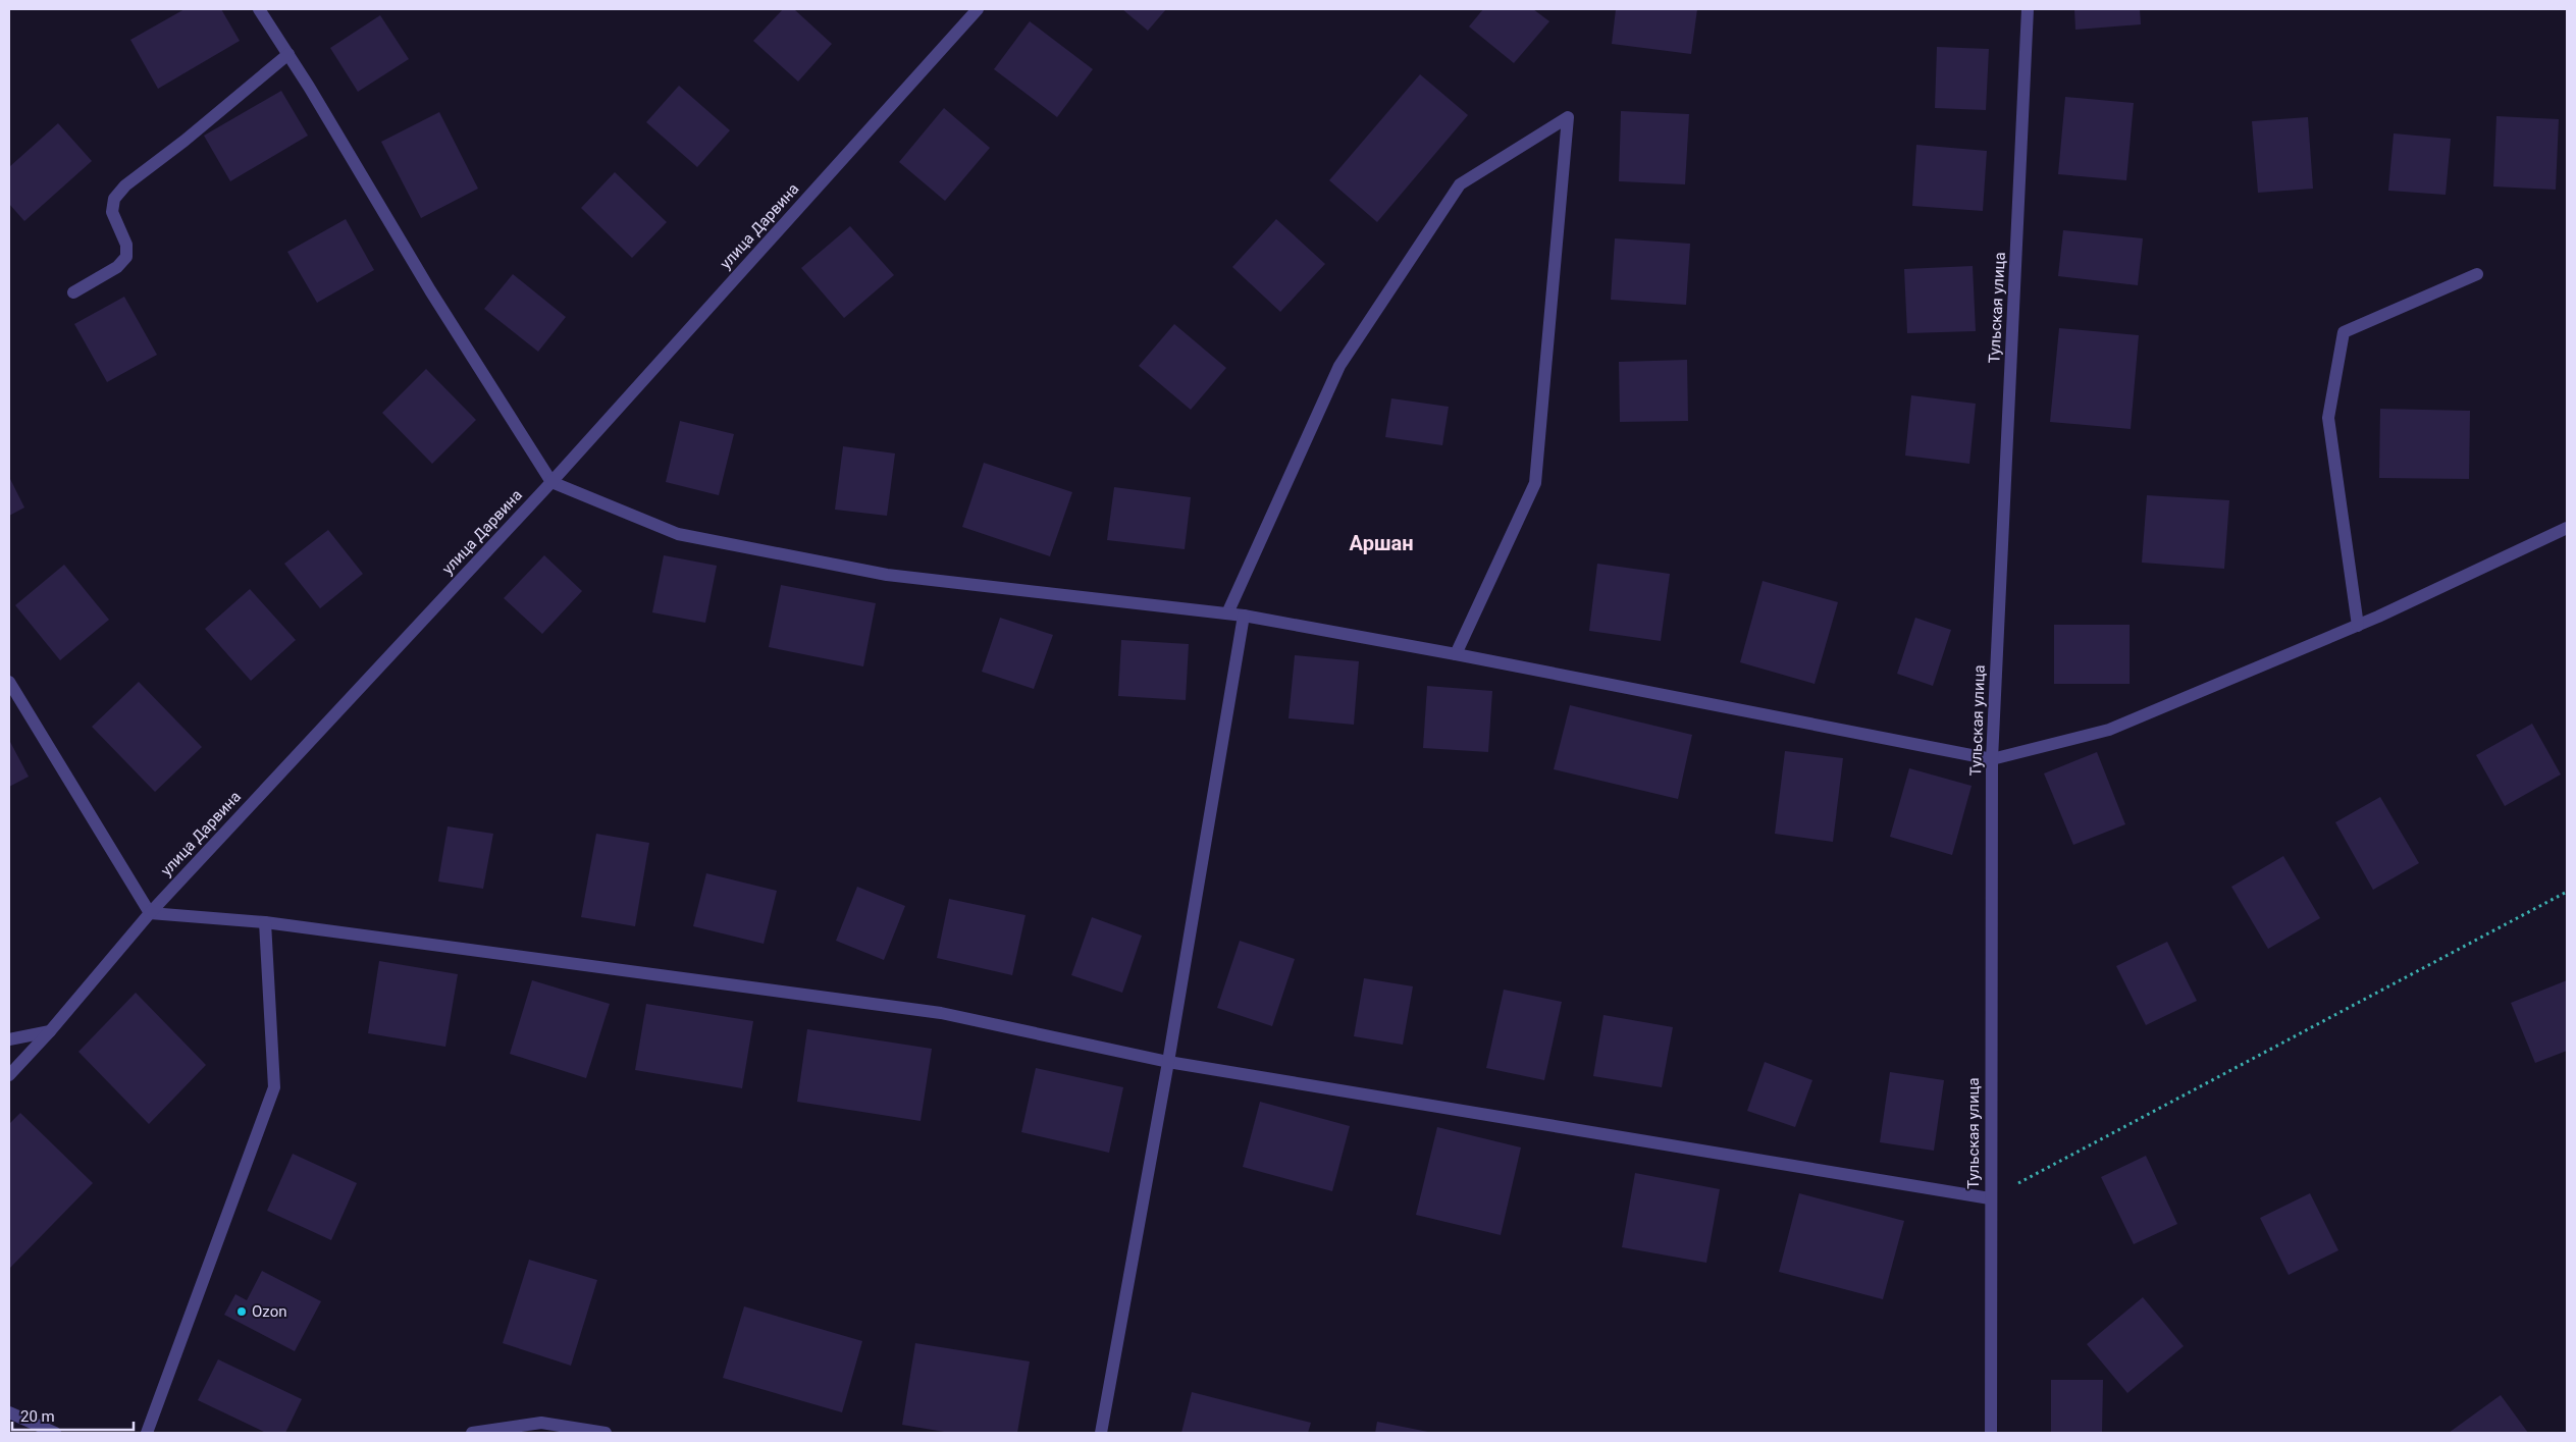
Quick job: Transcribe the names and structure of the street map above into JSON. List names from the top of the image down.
{
  "streets": {
    "street": ["улица Дарвина", "Тульская улица"]
  },
  "districts": ["Аршан"],
  "places": ["Ozon"],
  "scale_bar": "20 m"
}
